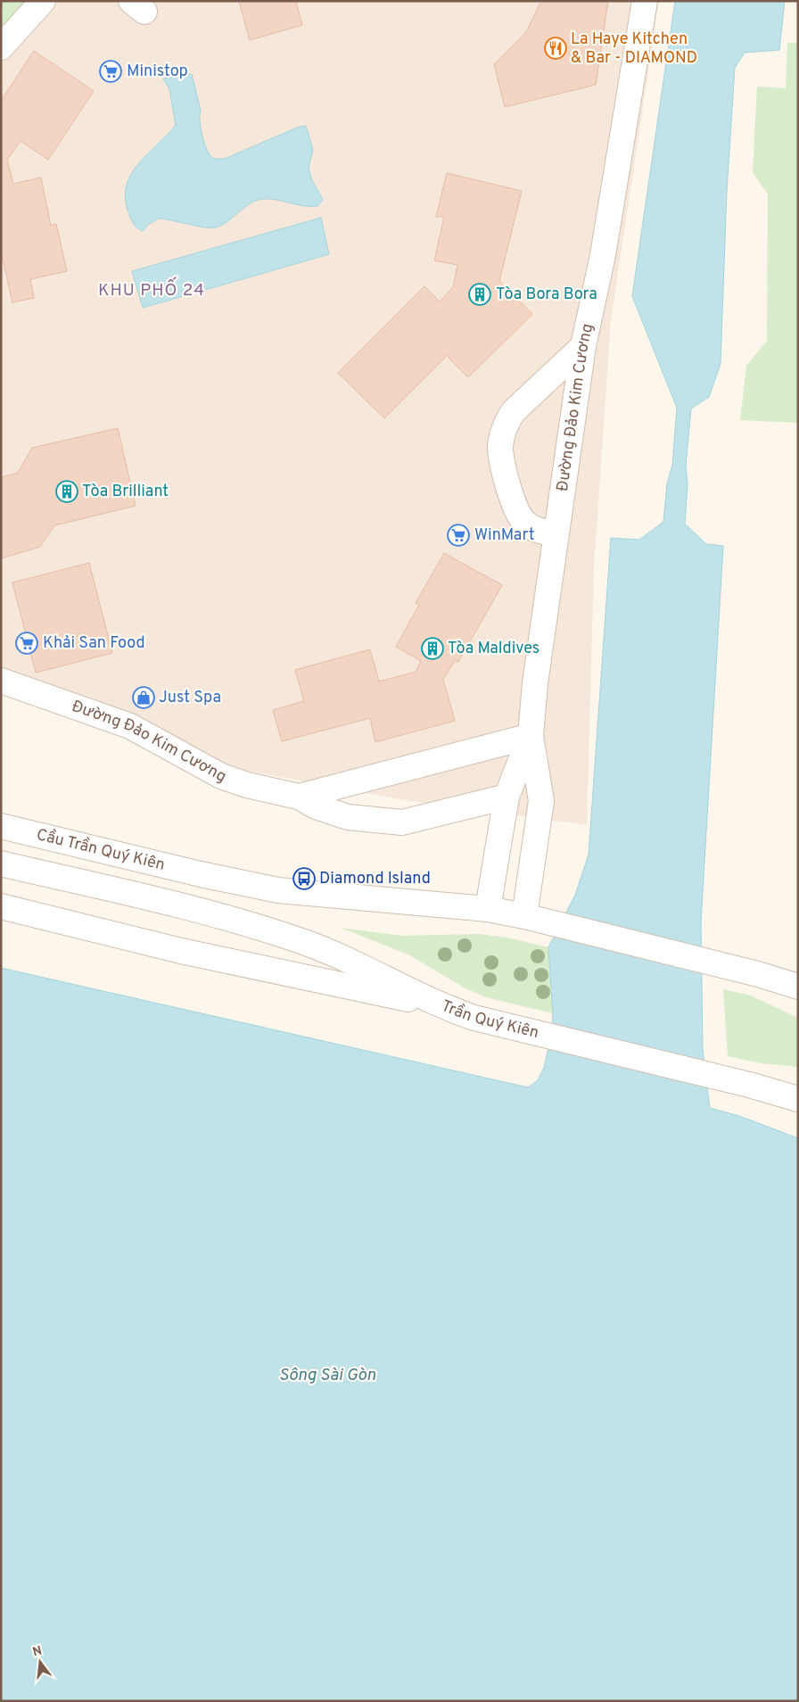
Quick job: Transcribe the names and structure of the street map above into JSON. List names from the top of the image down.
{
  "streets": {
    "street": ["Đường Đảo Kim Cương", "Cầu Trần Quý Kiên", "Trần Quý Kiên"]
  },
  "crossings": [
    ["Đường Đảo Kim Cương", "Cầu Trần Quý Kiên"]
  ],
  "districts": ["KHU PHỐ 24"],
  "water": ["Sông Sài Gòn"],
  "places": {
    "restaurant": ["La Haye Kitchen & Bar - DIAMOND"],
    "supermarket": ["Ministop", "WinMart", "Khải San Food"],
    "building": ["Tòa Bora Bora", "Tòa Brilliant", "Tòa Maldives"],
    "shop": ["Just Spa"],
    "bus stop": ["Diamond Island"]
  },
  "north": "top"
}
